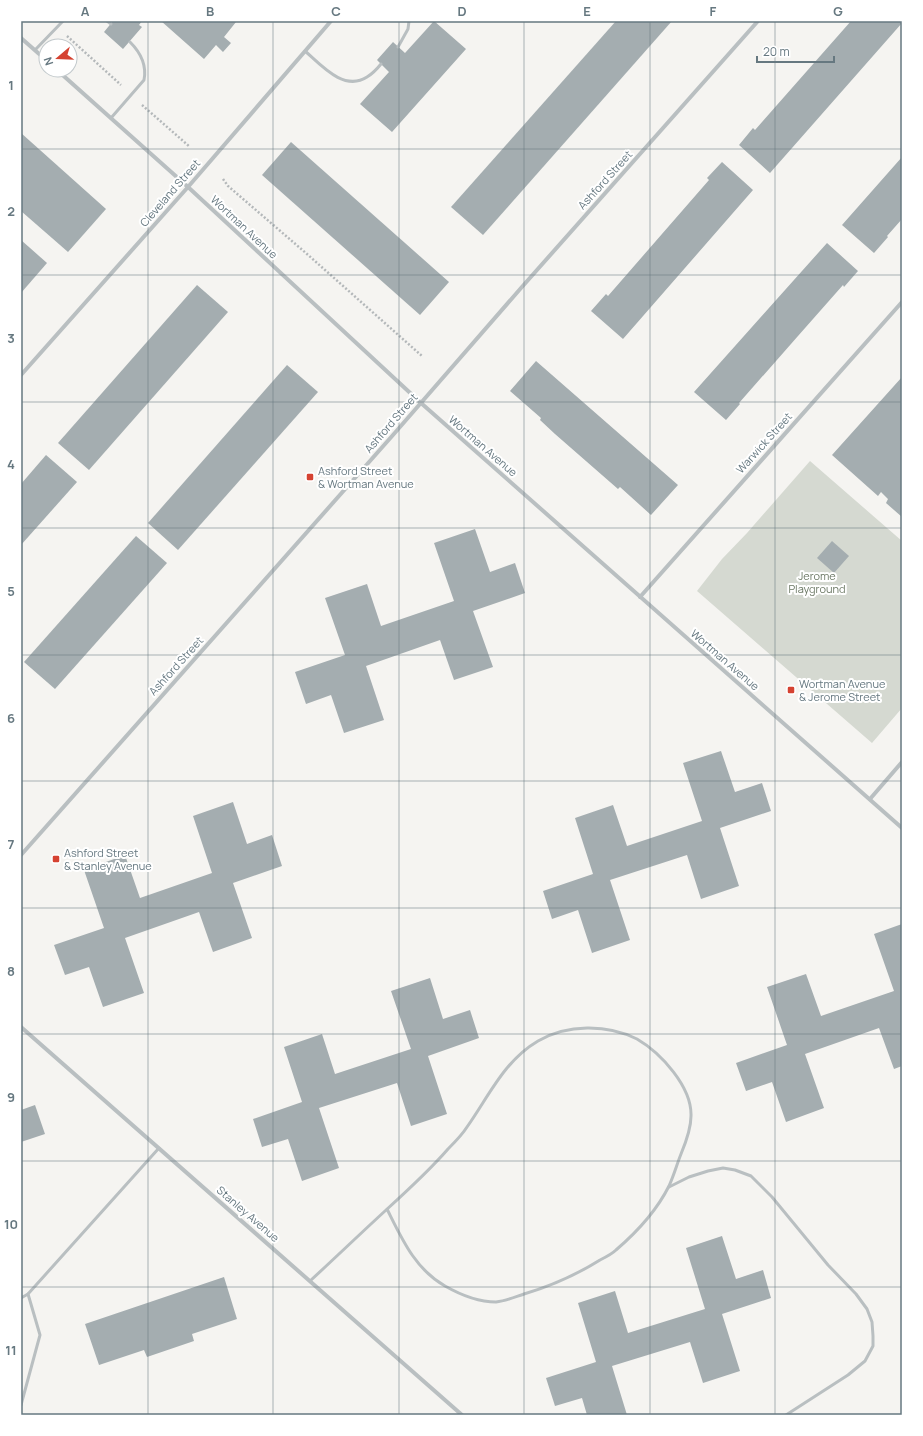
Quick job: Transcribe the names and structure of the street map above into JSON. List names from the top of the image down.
{
  "streets": {
    "street": [
      "Ashford Street",
      "Cleveland Street",
      "Wortman Avenue",
      "Warwick Street",
      "Stanley Avenue"
    ]
  },
  "crossings": [
    ["Ashford Street", "Wortman Avenue"],
    ["Cleveland Street", "Wortman Avenue"],
    ["Wortman Avenue", "Warwick Street"]
  ],
  "parks": ["Jerome Playground"],
  "places": {
    "transit": ["Ashford Street & Wortman Avenue", "Wortman Avenue & Jerome Street", "Ashford Street & Stanley Avenue"]
  },
  "scale_bar": "20 m",
  "north": "left",
  "grid": {
    "columns": [
      "A",
      "B",
      "C",
      "D",
      "E",
      "F",
      "G"
    ],
    "rows": [
      "1",
      "2",
      "3",
      "4",
      "5",
      "6",
      "7",
      "8",
      "9",
      "10",
      "11"
    ]
  }
}
